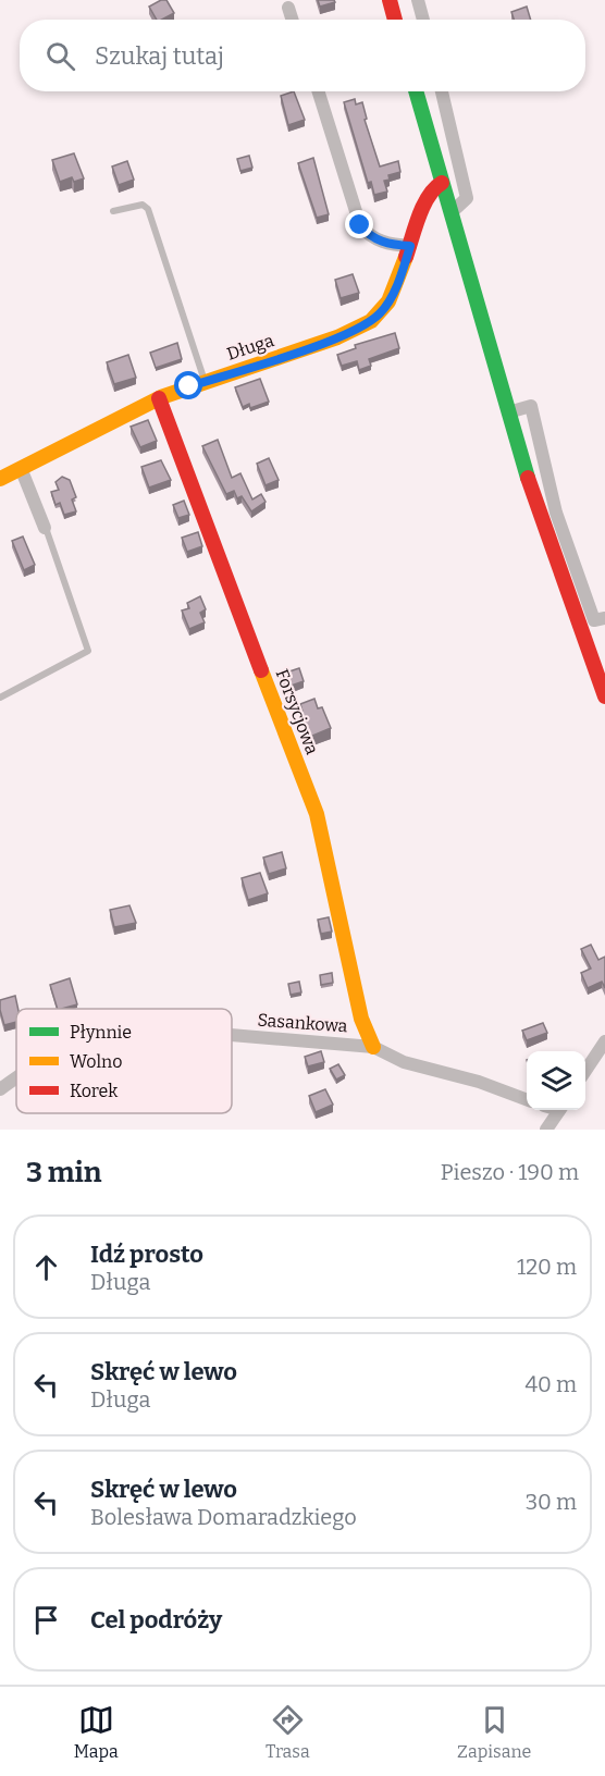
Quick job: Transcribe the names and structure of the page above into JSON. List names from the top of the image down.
{
  "streets": {
    "street": ["Długa", "Forsycjowa", "Sasankowa"]
  },
  "crossings": [
    ["Długa", "Forsycjowa"],
    ["Forsycjowa", "Sasankowa"]
  ],
  "legend": ["Płynnie", "Wolno", "Korek"],
  "page": {
    "search": "Szukaj tutaj",
    "heading": ["3 min", "Pieszo · 190 m"],
    "list": [
      ["Idź prosto", "Długa", "120 m"],
      ["Skręć w lewo", "Długa", "40 m"],
      ["Skręć w lewo", "Bolesława Domaradzkiego", "30 m"],
      "Cel podróży"
    ],
    "nav": ["Mapa", "Trasa", "Zapisane"]
  }
}
